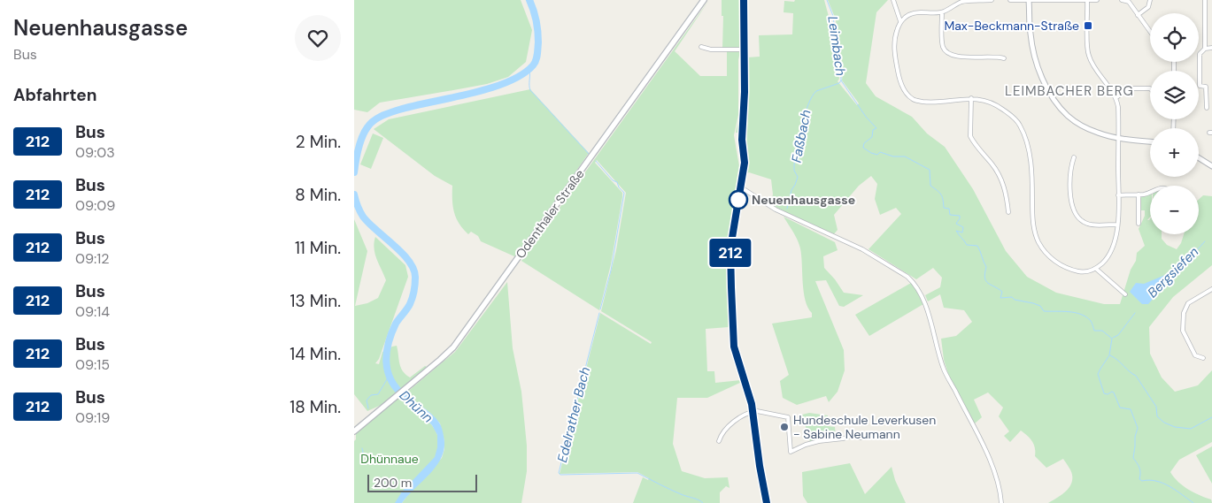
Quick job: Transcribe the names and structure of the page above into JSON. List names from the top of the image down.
{
  "streets": {
    "main road": ["Odenthaler Straße"]
  },
  "districts": ["LEIMBACHER BERG"],
  "water": [
    "Leimbach",
    "Faßbach",
    "Bergsiefen",
    "Dhünn",
    "Edelrather Bach"
  ],
  "parks": ["Dhünnaue"],
  "places": {
    "transit": ["Max-Beckmann-Straße"],
    "other": ["Neuenhausgasse", "Hundeschule Leverkusen - Sabine Neumann"]
  },
  "lines": ["bus line 212"],
  "scale_bar": "200 m",
  "page": {
    "heading": [
      ["Neuenhausgasse", "Bus"],
      "Abfahrten"
    ],
    "on_map": "212",
    "map_buttons": ["+", "−"],
    "list": [
      {
        "mark": "212",
        "name": "Bus",
        "note": "09:03",
        "value": "2 Min."
      },
      {
        "mark": "212",
        "name": "Bus",
        "note": "09:09",
        "value": "8 Min."
      },
      {
        "mark": "212",
        "name": "Bus",
        "note": "09:12",
        "value": "11 Min."
      },
      {
        "mark": "212",
        "name": "Bus",
        "note": "09:14",
        "value": "13 Min."
      },
      {
        "mark": "212",
        "name": "Bus",
        "note": "09:15",
        "value": "14 Min."
      },
      {
        "mark": "212",
        "name": "Bus",
        "note": "09:19",
        "value": "18 Min."
      }
    ],
    "scale": "200 m"
  }
}
